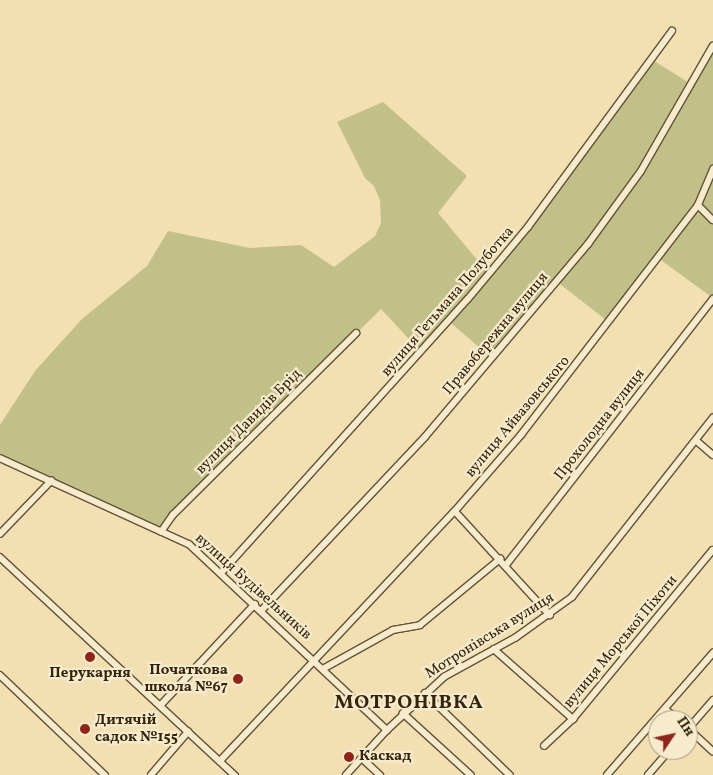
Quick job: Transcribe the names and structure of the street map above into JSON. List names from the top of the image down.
{
  "streets": {
    "street": [
      "вулиця Гетьмана Полуботка",
      "Правобережна вулиця",
      "вулиця Айвазовського",
      "вулиця Давидів Брід",
      "Прохолодна вулиця",
      "вулиця Будівельників",
      "Мотронівська вулиця",
      "вулиця Морської Піхоти"
    ]
  },
  "crossings": [
    ["вулиця Гетьмана Полуботка", "вулиця Будівельників"],
    ["Правобережна вулиця", "вулиця Будівельників"],
    ["вулиця Айвазовського", "вулиця Будівельників"],
    ["вулиця Давидів Брід", "вулиця Будівельників"],
    ["вулиця Будівельників", "Мотронівська вулиця"]
  ],
  "districts": ["МОТРОНІВКА"],
  "places": [
    "Перукарня",
    "Початкова школа №67",
    "Дитячій садок №155",
    "Каскад"
  ],
  "north": "top right"
}
